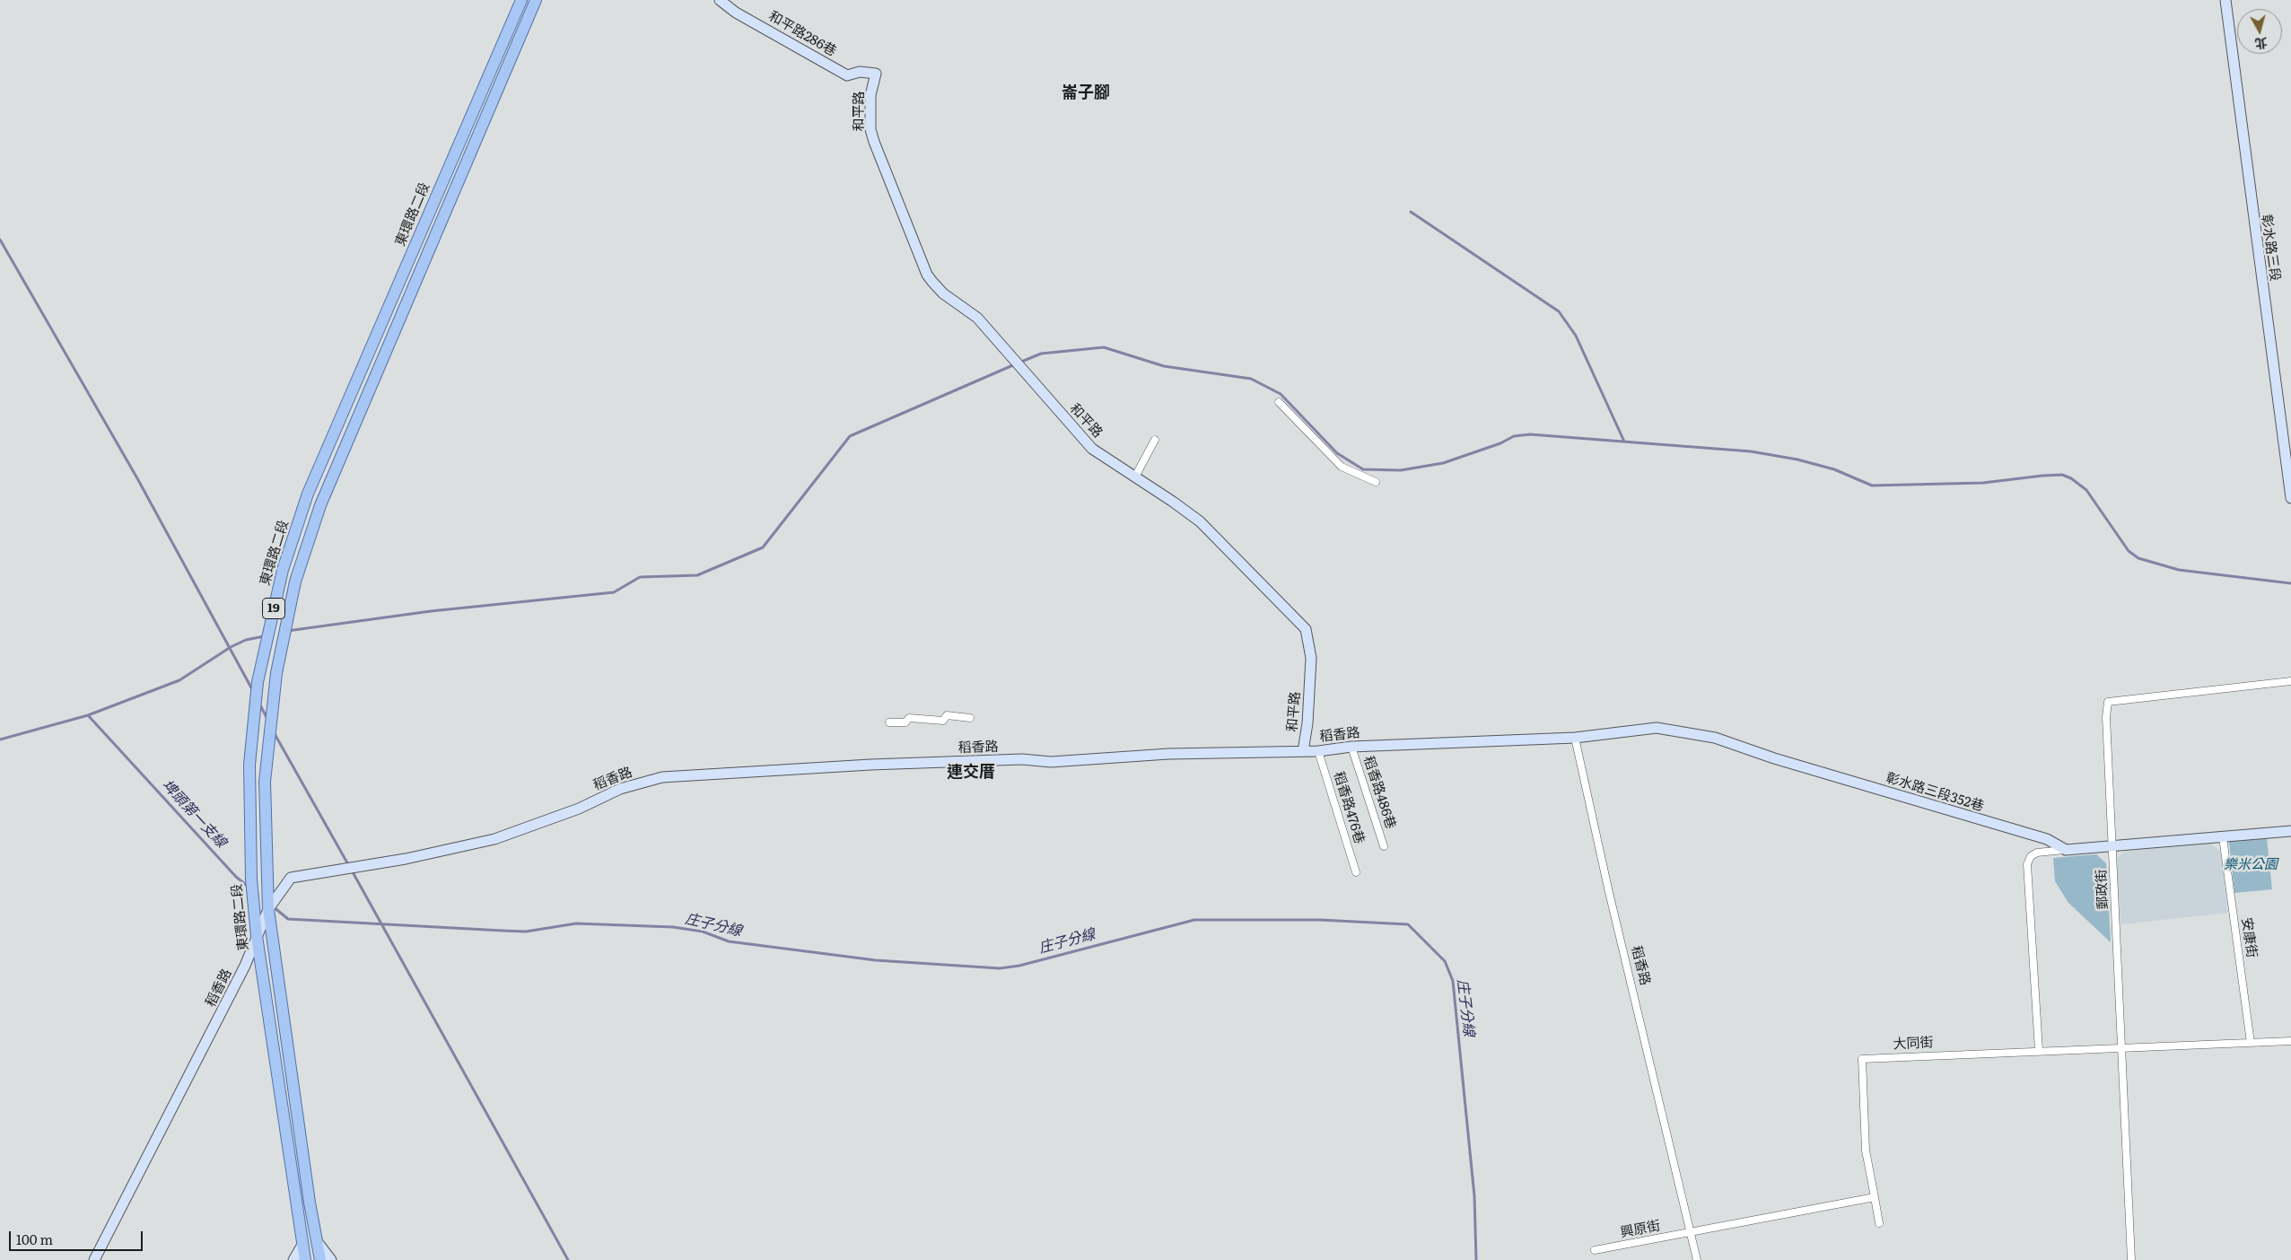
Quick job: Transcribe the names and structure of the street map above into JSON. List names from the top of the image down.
{
  "streets": {
    "main road": ["東環路二段", "19"],
    "street": [
      "和平路286巷",
      "和平路",
      "彰水路三段",
      "稻香路",
      "稻香路486巷",
      "彰水路三段352巷",
      "稻香路476巷",
      "郵政街",
      "安康街",
      "大同街",
      "興原街"
    ]
  },
  "crossings": [
    ["和平路286巷", "和平路"],
    ["和平路", "稻香路"],
    ["東環路二段", "稻香路"],
    ["稻香路", "稻香路486巷"],
    ["稻香路", "彰水路三段352巷"],
    ["稻香路", "稻香路476巷"],
    ["稻香路", "興原街"],
    ["郵政街", "大同街"],
    ["安康街", "大同街"]
  ],
  "districts": ["崙子腳", "連交厝"],
  "water": ["埤頭第一支線", "庄子分線"],
  "parks": ["樂米公園"],
  "scale_bar": "100 m",
  "north": "bottom"
}
